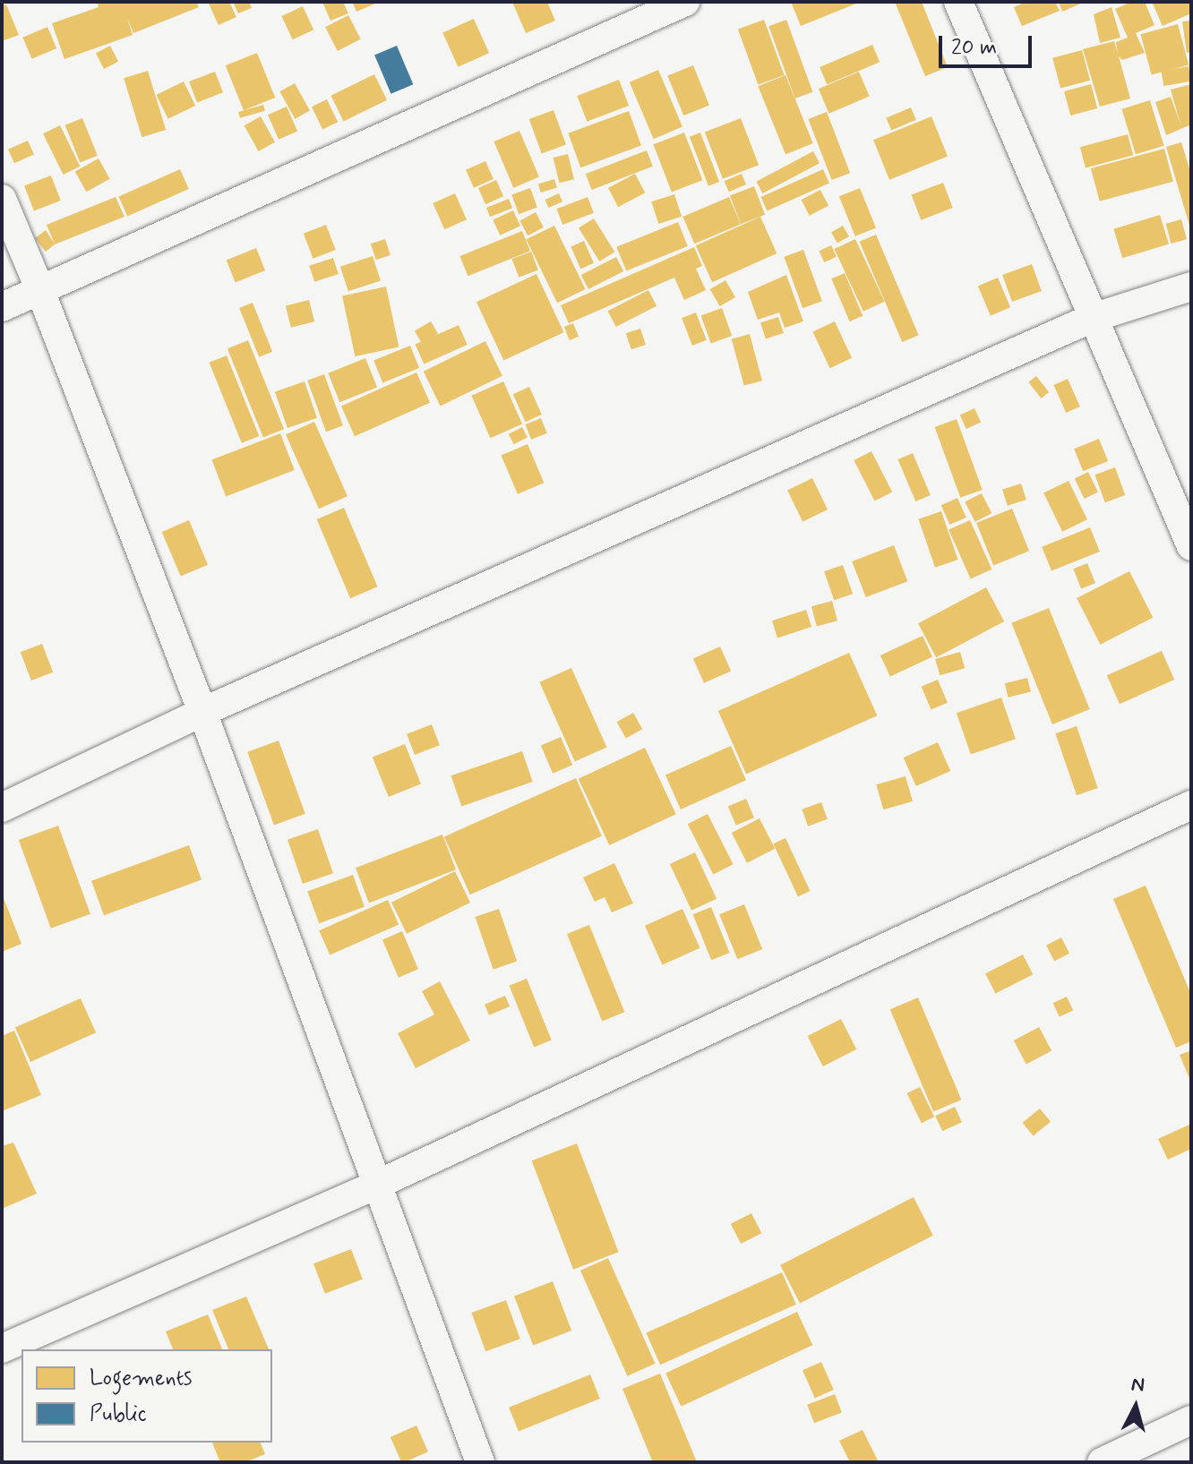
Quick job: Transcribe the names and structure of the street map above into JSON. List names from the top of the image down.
{
  "legend": ["Logements", "Public"],
  "scale_bar": "20 m",
  "north": "top"
}
